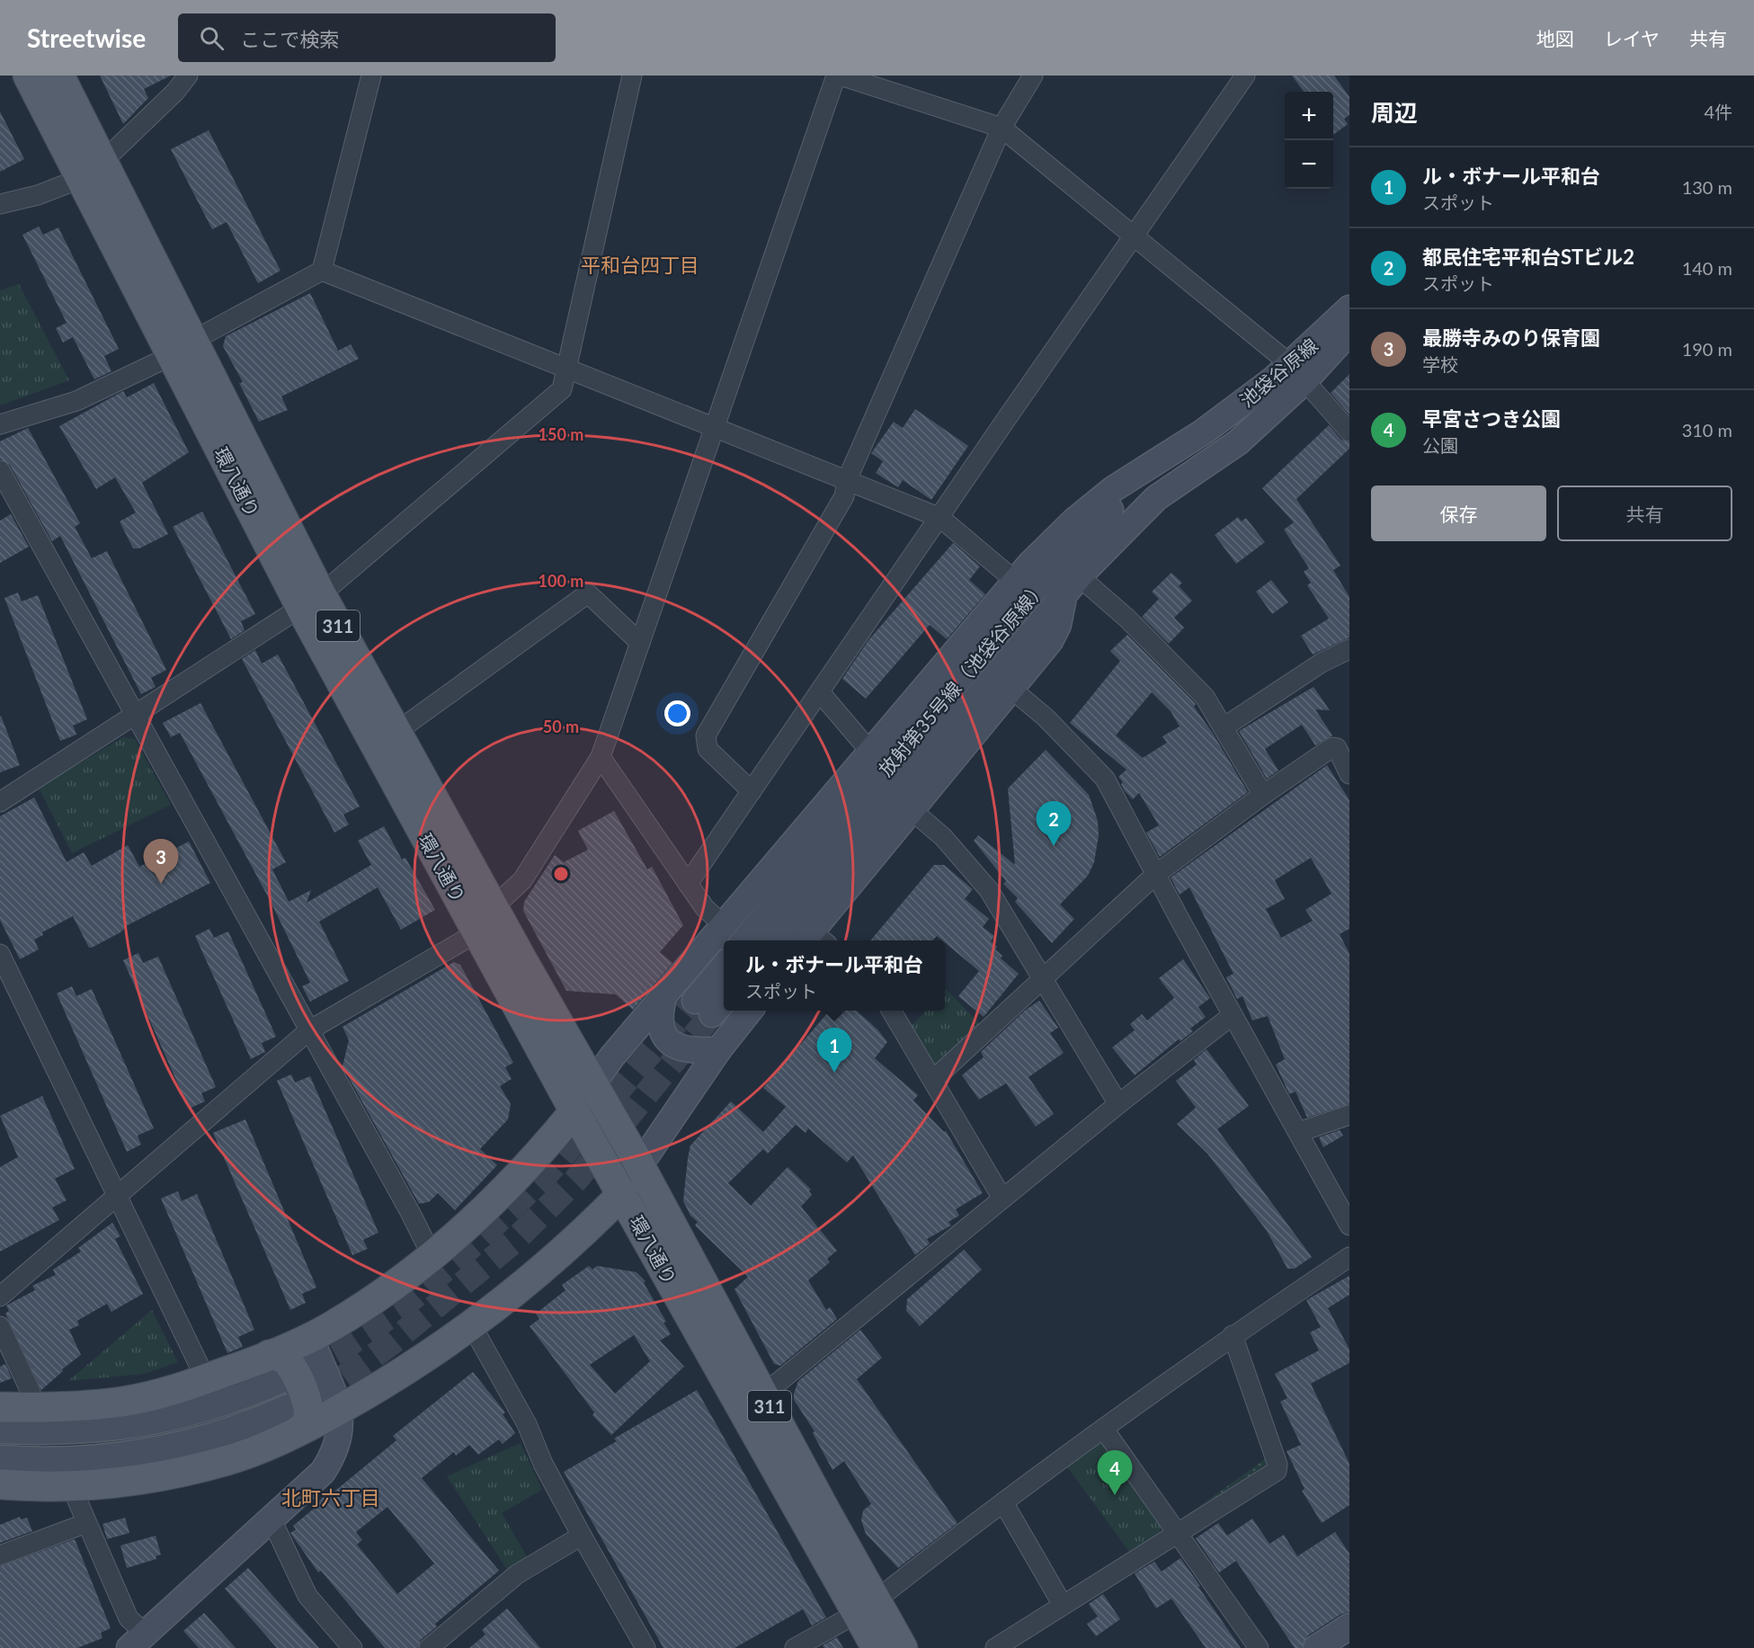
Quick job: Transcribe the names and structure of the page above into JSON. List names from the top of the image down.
{
  "streets": {
    "main road": [
      "池袋谷原線",
      "環八通り",
      "311",
      "放射第35号線（池袋谷原線）"
    ]
  },
  "crossings": [
    ["池袋谷原線", "放射第35号線（池袋谷原線）"]
  ],
  "districts": ["平和台四丁目", "北町六丁目"],
  "page": {
    "header": "Streetwise",
    "search": "ここで検索",
    "nav": ["地図", "レイヤ", "共有"],
    "heading": ["周辺", "4件"],
    "map_buttons": ["+", "−"],
    "list": [
      {
        "mark": "1",
        "name": "ル・ボナール平和台",
        "note": "スポット",
        "value": "130 m"
      },
      {
        "mark": "2",
        "name": "都民住宅平和台STビル2",
        "note": "スポット",
        "value": "140 m"
      },
      {
        "mark": "3",
        "name": "最勝寺みのり保育園",
        "note": "学校",
        "value": "190 m"
      },
      {
        "mark": "4",
        "name": "早宮さつき公園",
        "note": "公園",
        "value": "310 m"
      }
    ],
    "buttons": ["保存", "共有"],
    "pins": [
      "2",
      "3",
      "1",
      "4"
    ],
    "popup": ["ル・ボナール平和台", "スポット"]
  },
  "rings": ["150 m", "100 m", "50 m"]
}
